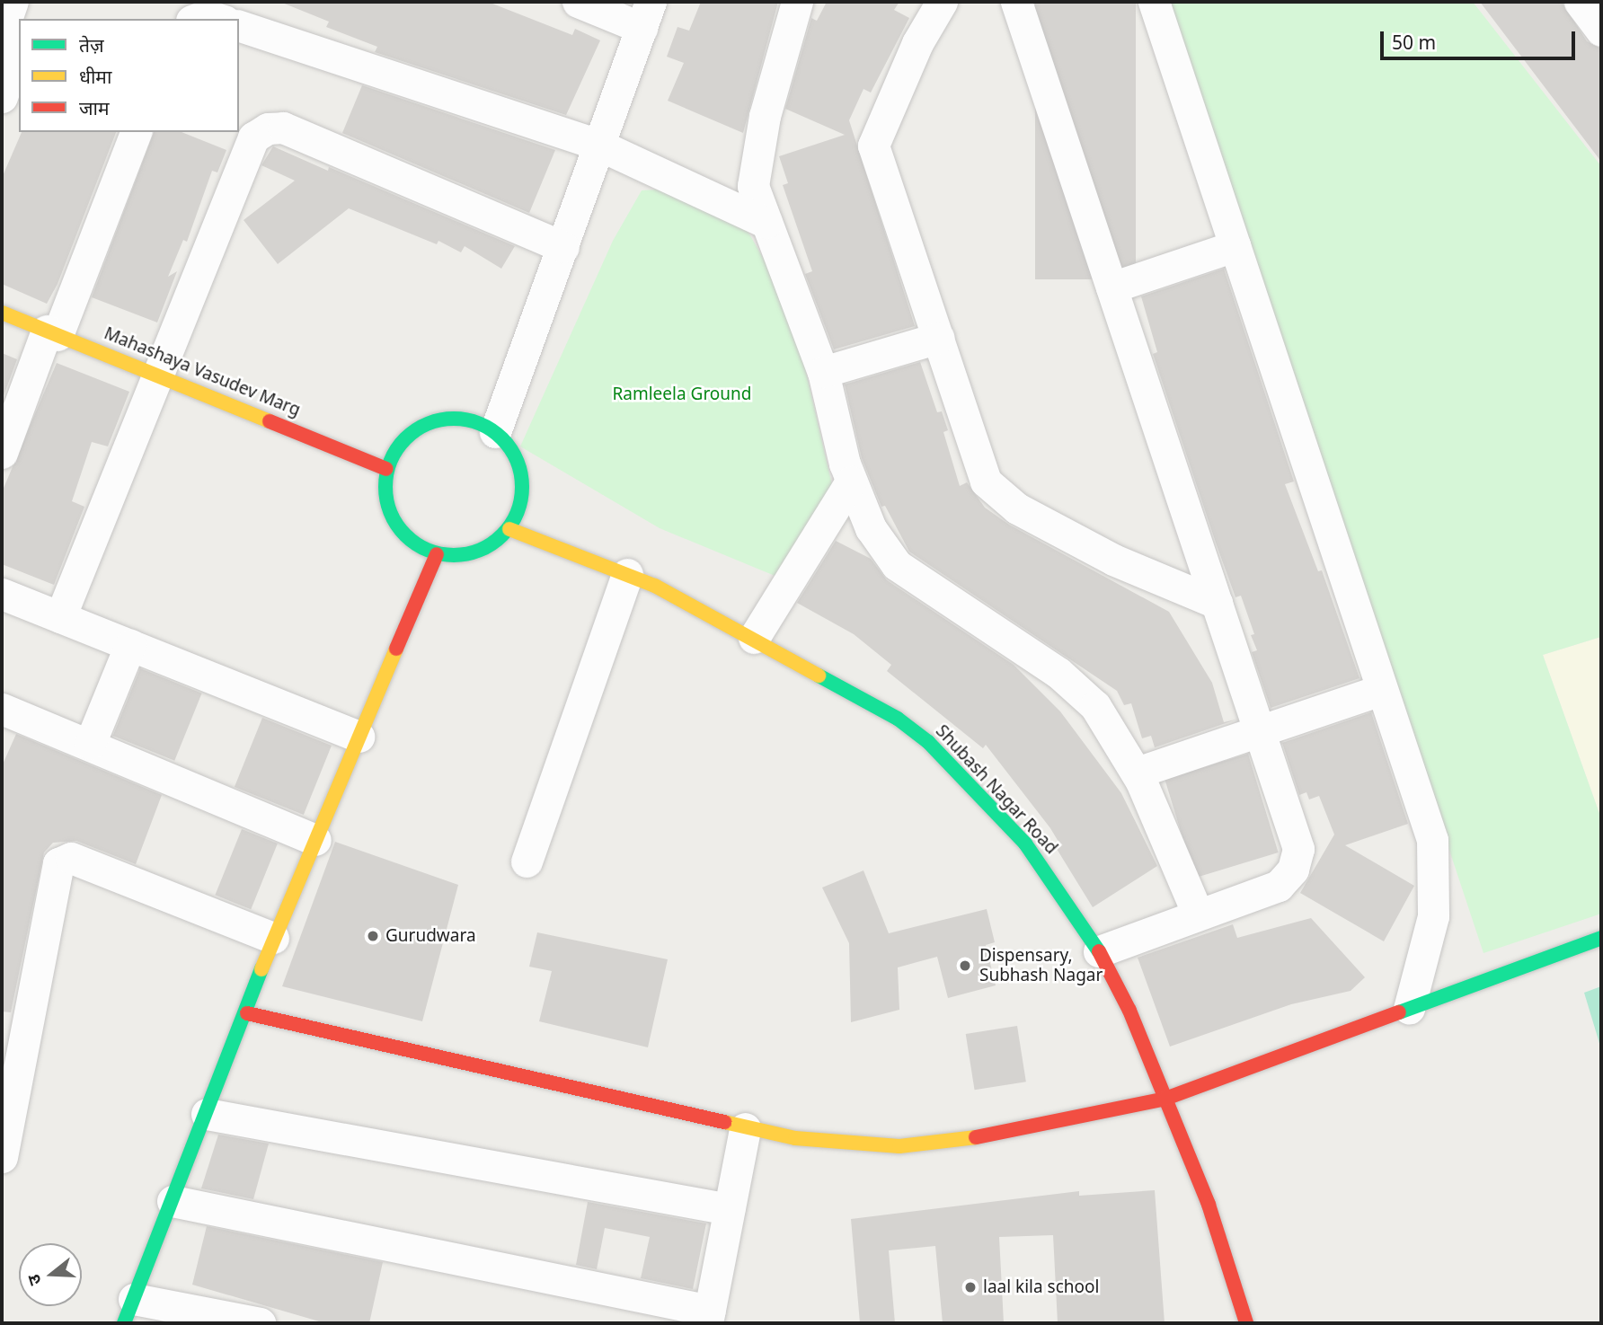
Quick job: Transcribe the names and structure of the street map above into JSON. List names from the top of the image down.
{
  "streets": {
    "street": ["Mahashaya Vasudev Marg", "Shubash Nagar Road"]
  },
  "crossings": [
    ["Mahashaya Vasudev Marg", "Shubash Nagar Road"]
  ],
  "parks": ["Ramleela Ground"],
  "places": ["Gurudwara", "Dispensary, Subhash Nagar", "laal kila school"],
  "legend": ["तेज़", "धीमा", "जाम"],
  "scale_bar": "50 m",
  "north": "left"
}
